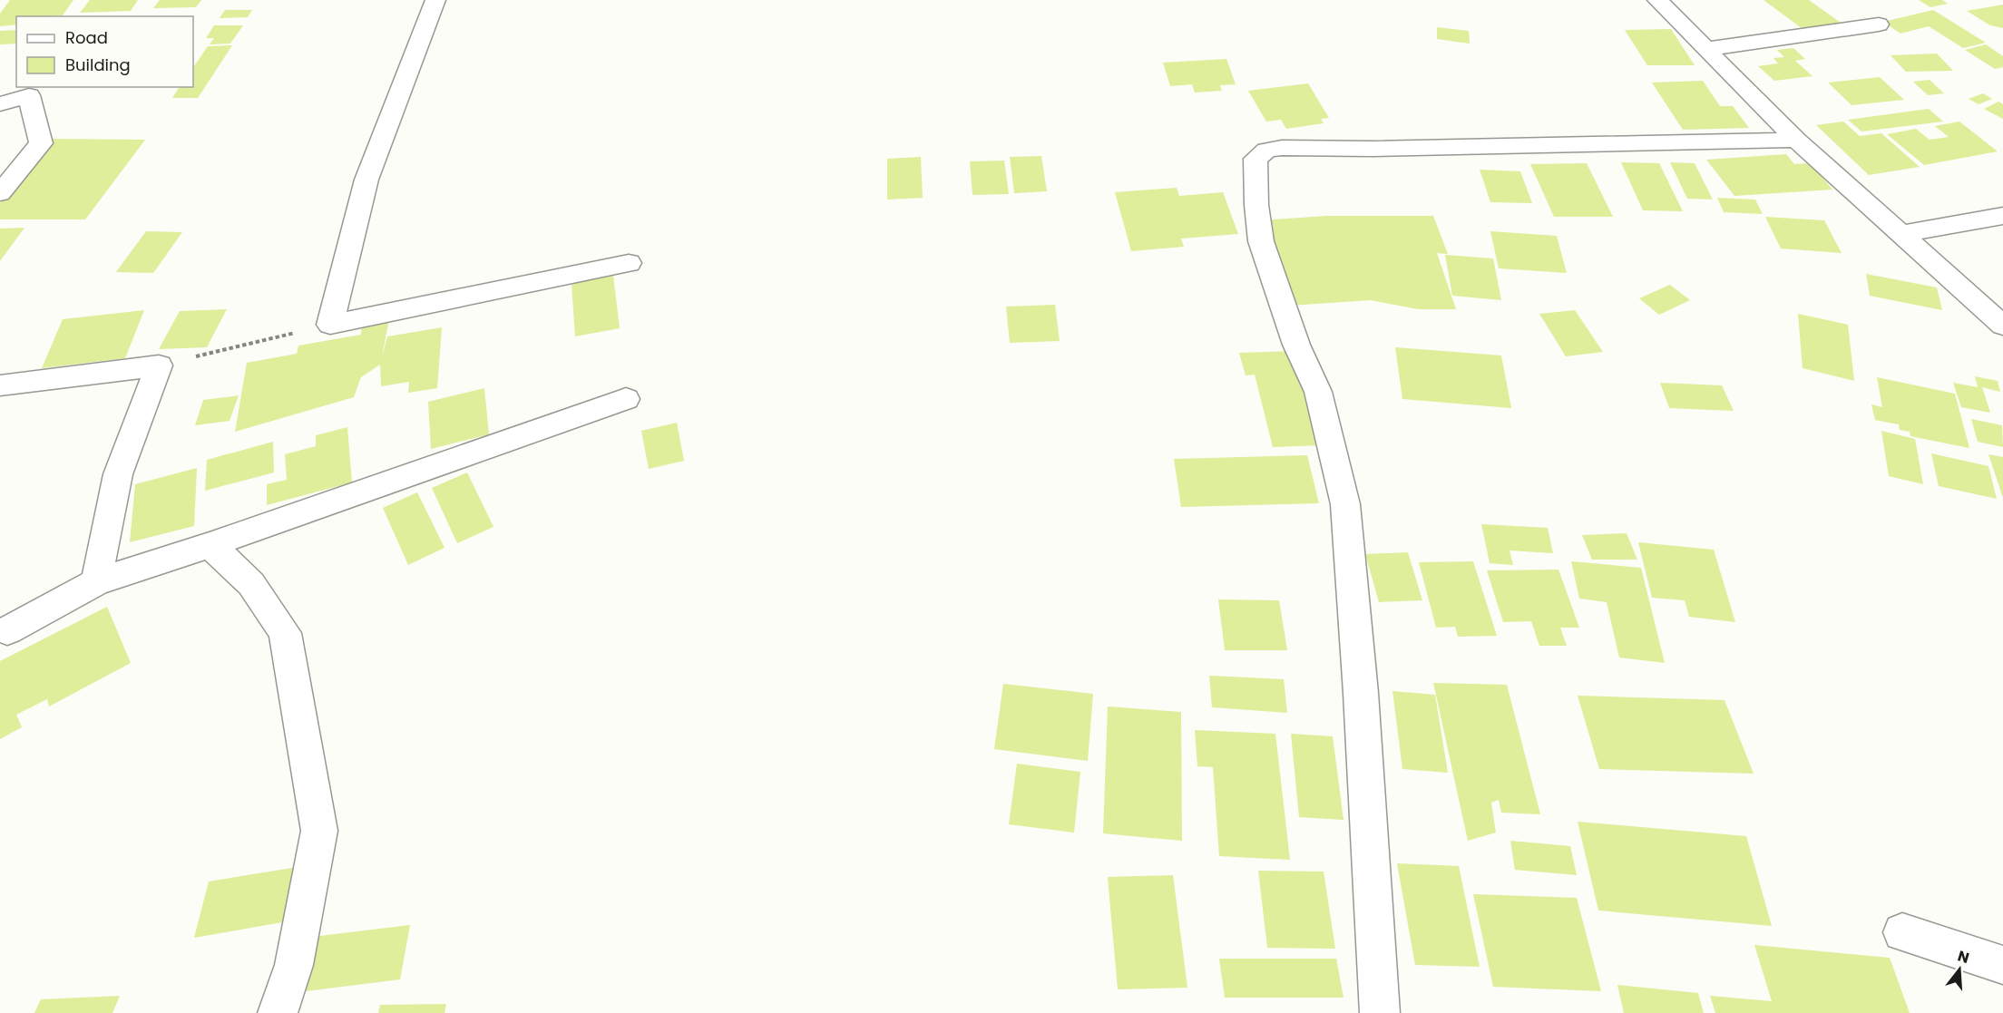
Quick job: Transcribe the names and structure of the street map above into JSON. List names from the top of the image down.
{
  "legend": ["Road", "Building"],
  "north": "top"
}
